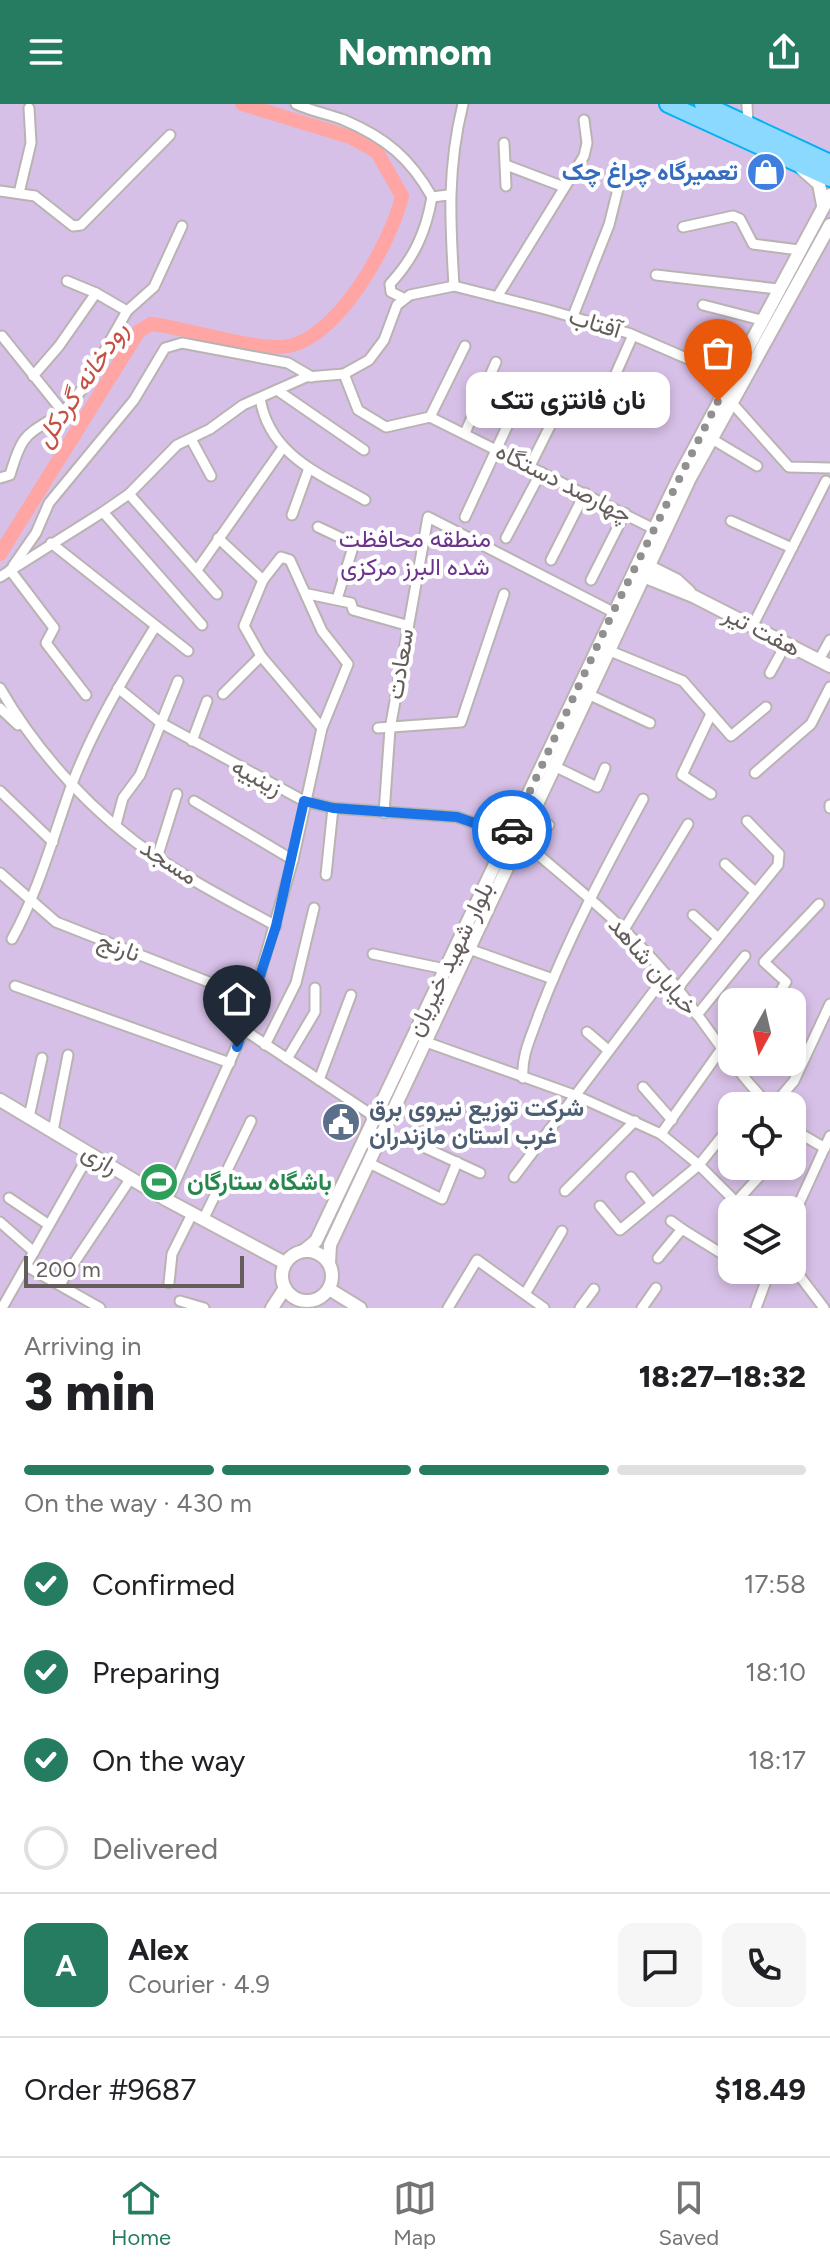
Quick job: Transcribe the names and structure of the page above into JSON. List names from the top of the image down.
{
  "streets": {
    "main road": ["هفت تیر", "بلوار شهید خیریان", "رازی"],
    "street": [
      "آفتاب",
      "چهارصد دستگاه",
      "سعادت",
      "زینبیه",
      "مسجد",
      "نارنج",
      "خیابان شاهد"
    ]
  },
  "crossings": [
    ["آفتاب", "بلوار شهید خیریان"],
    ["چهارصد دستگاه", "بلوار شهید خیریان"],
    ["هفت تیر", "بلوار شهید خیریان"],
    ["سعادت", "زینبیه"],
    ["سعادت", "بلوار شهید خیریان"],
    ["زینبیه", "بلوار شهید خیریان"],
    ["زینبیه", "خیابان شاهد"],
    ["بلوار شهید خیریان", "خیابان شاهد"],
    ["بلوار شهید خیریان", "رازی"]
  ],
  "water": ["رودخانه گردکل"],
  "parks": ["منطقه محافظت شده البرز مرکزی"],
  "places": {
    "shop": ["تعمیرگاه چراغ چک"],
    "other": ["نان فانتزی تتک"],
    "public building": ["شرکت توزیع نیروی برق غرب استان مازندران"],
    "sports": ["باشگاه ستارگان"]
  },
  "scale_bar": "200 m",
  "north": "bottom",
  "page": {
    "header": "Nomnom",
    "bubble": "نان فانتزی تتک",
    "scale": "200 m",
    "heading": ["3 min", "Arriving in", "18:27–18:32"],
    "panel": [
      "Alex",
      "Courier · 4.9",
      "Order #9687",
      "$18.49"
    ],
    "bar": "On the way · 430 m",
    "list": [
      ["Confirmed", "17:58"],
      ["Preparing", "18:10"],
      ["On the way", "18:17"],
      "Delivered"
    ],
    "round": "A",
    "tabs": ["Home", "Map", "Saved"]
  }
}
